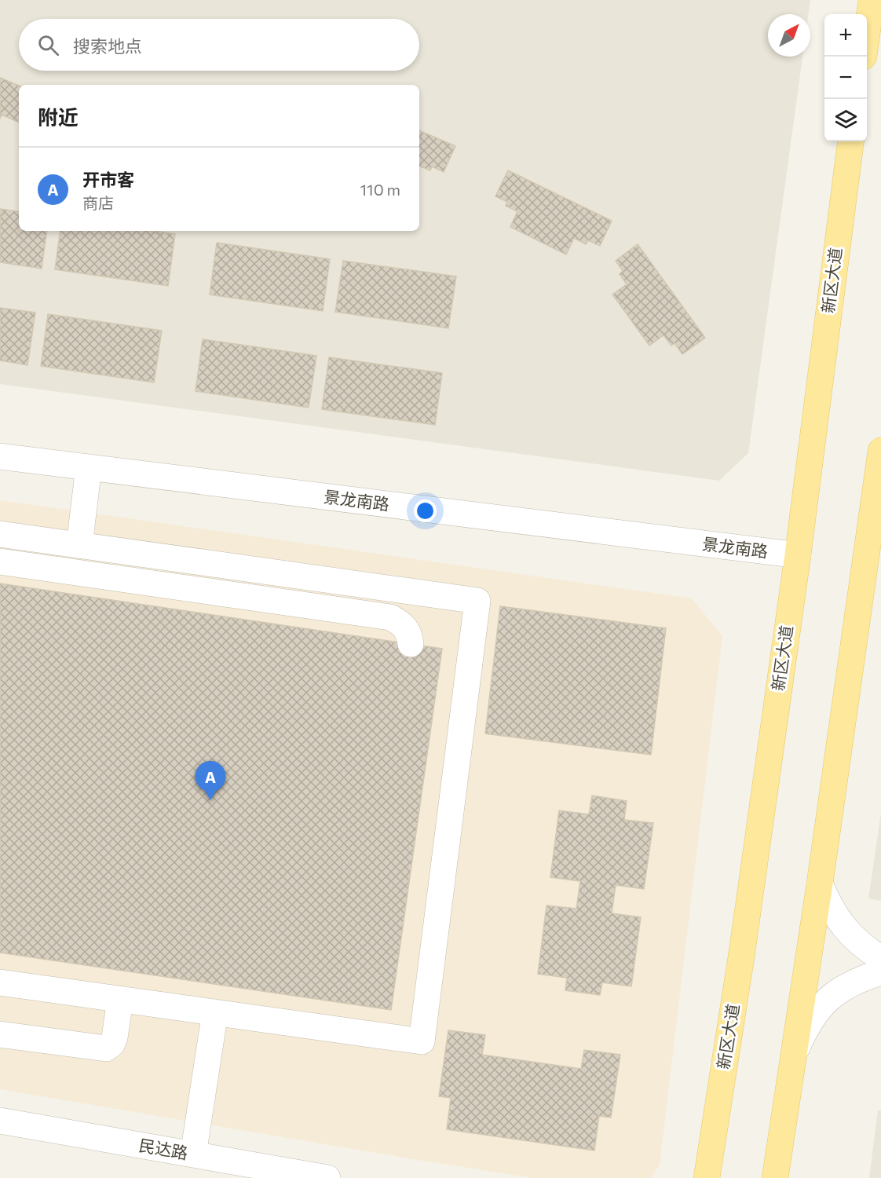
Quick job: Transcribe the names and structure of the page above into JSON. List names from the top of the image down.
{
  "streets": {
    "main road": ["新区大道"],
    "street": ["景龙南路", "民达路"]
  },
  "crossings": [
    ["新区大道", "景龙南路"]
  ],
  "north": "top right",
  "page": {
    "map_buttons": ["+", "−"],
    "search": "搜索地点",
    "heading": "附近",
    "list": [
      {
        "mark": "A",
        "name": "开市客",
        "note": "商店",
        "value": "110 m"
      }
    ],
    "pins": "A"
  }
}
